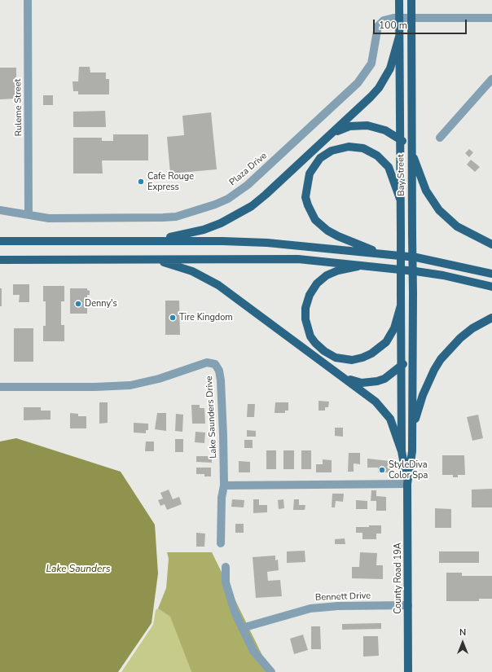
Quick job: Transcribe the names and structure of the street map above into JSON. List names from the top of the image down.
{
  "streets": {
    "main road": ["Bay Street", "County Road 19A"],
    "street": [
      "Ruleme Street",
      "Plaza Drive",
      "Lake Saunders Drive",
      "Bennett Drive"
    ]
  },
  "crossings": [
    ["Ruleme Street", "Plaza Drive"],
    ["Plaza Drive", "Bay Street"],
    ["County Road 19A", "Bennett Drive"]
  ],
  "water": ["Lake Saunders"],
  "places": [
    "Cafe Rouge Express",
    "Denny's",
    "Tire Kingdom",
    "StyleDiva Color Spa"
  ],
  "scale_bar": "100 m",
  "north": "top"
}
